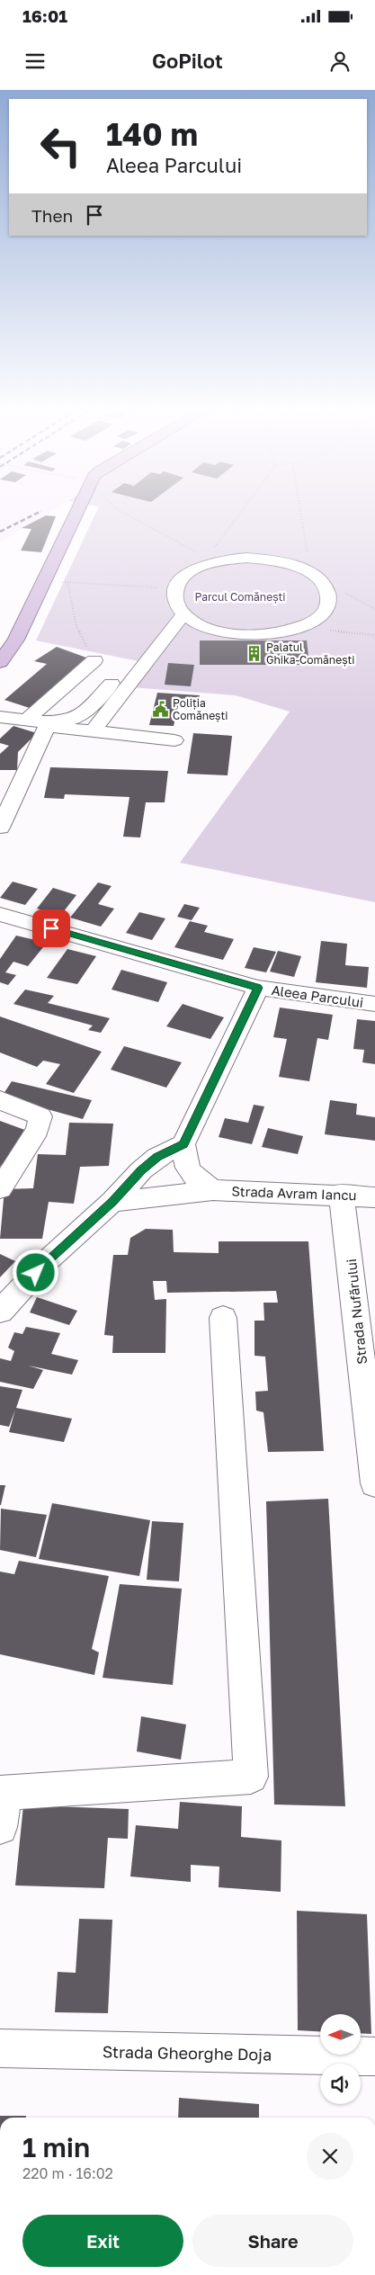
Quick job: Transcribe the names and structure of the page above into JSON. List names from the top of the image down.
{
  "streets": {
    "street": [
      "Aleea Parcului",
      "Strada Avram Iancu",
      "Strada Nufărului",
      "Strada Gheorghe Doja"
    ]
  },
  "crossings": [
    ["Strada Avram Iancu", "Strada Nufărului"]
  ],
  "parks": ["Parcul Comănești"],
  "places": {
    "building": ["Palatul Ghika-Comănești"],
    "public building": ["Poliția Comănești"]
  },
  "north": "left",
  "page": {
    "status": "16:01",
    "header": "GoPilot",
    "turn": ["140 m", "Aleea Parcului"],
    "then": "Then",
    "heading": ["1 min", "220 m · 16:02"],
    "buttons": ["Exit", "Share"]
  }
}
